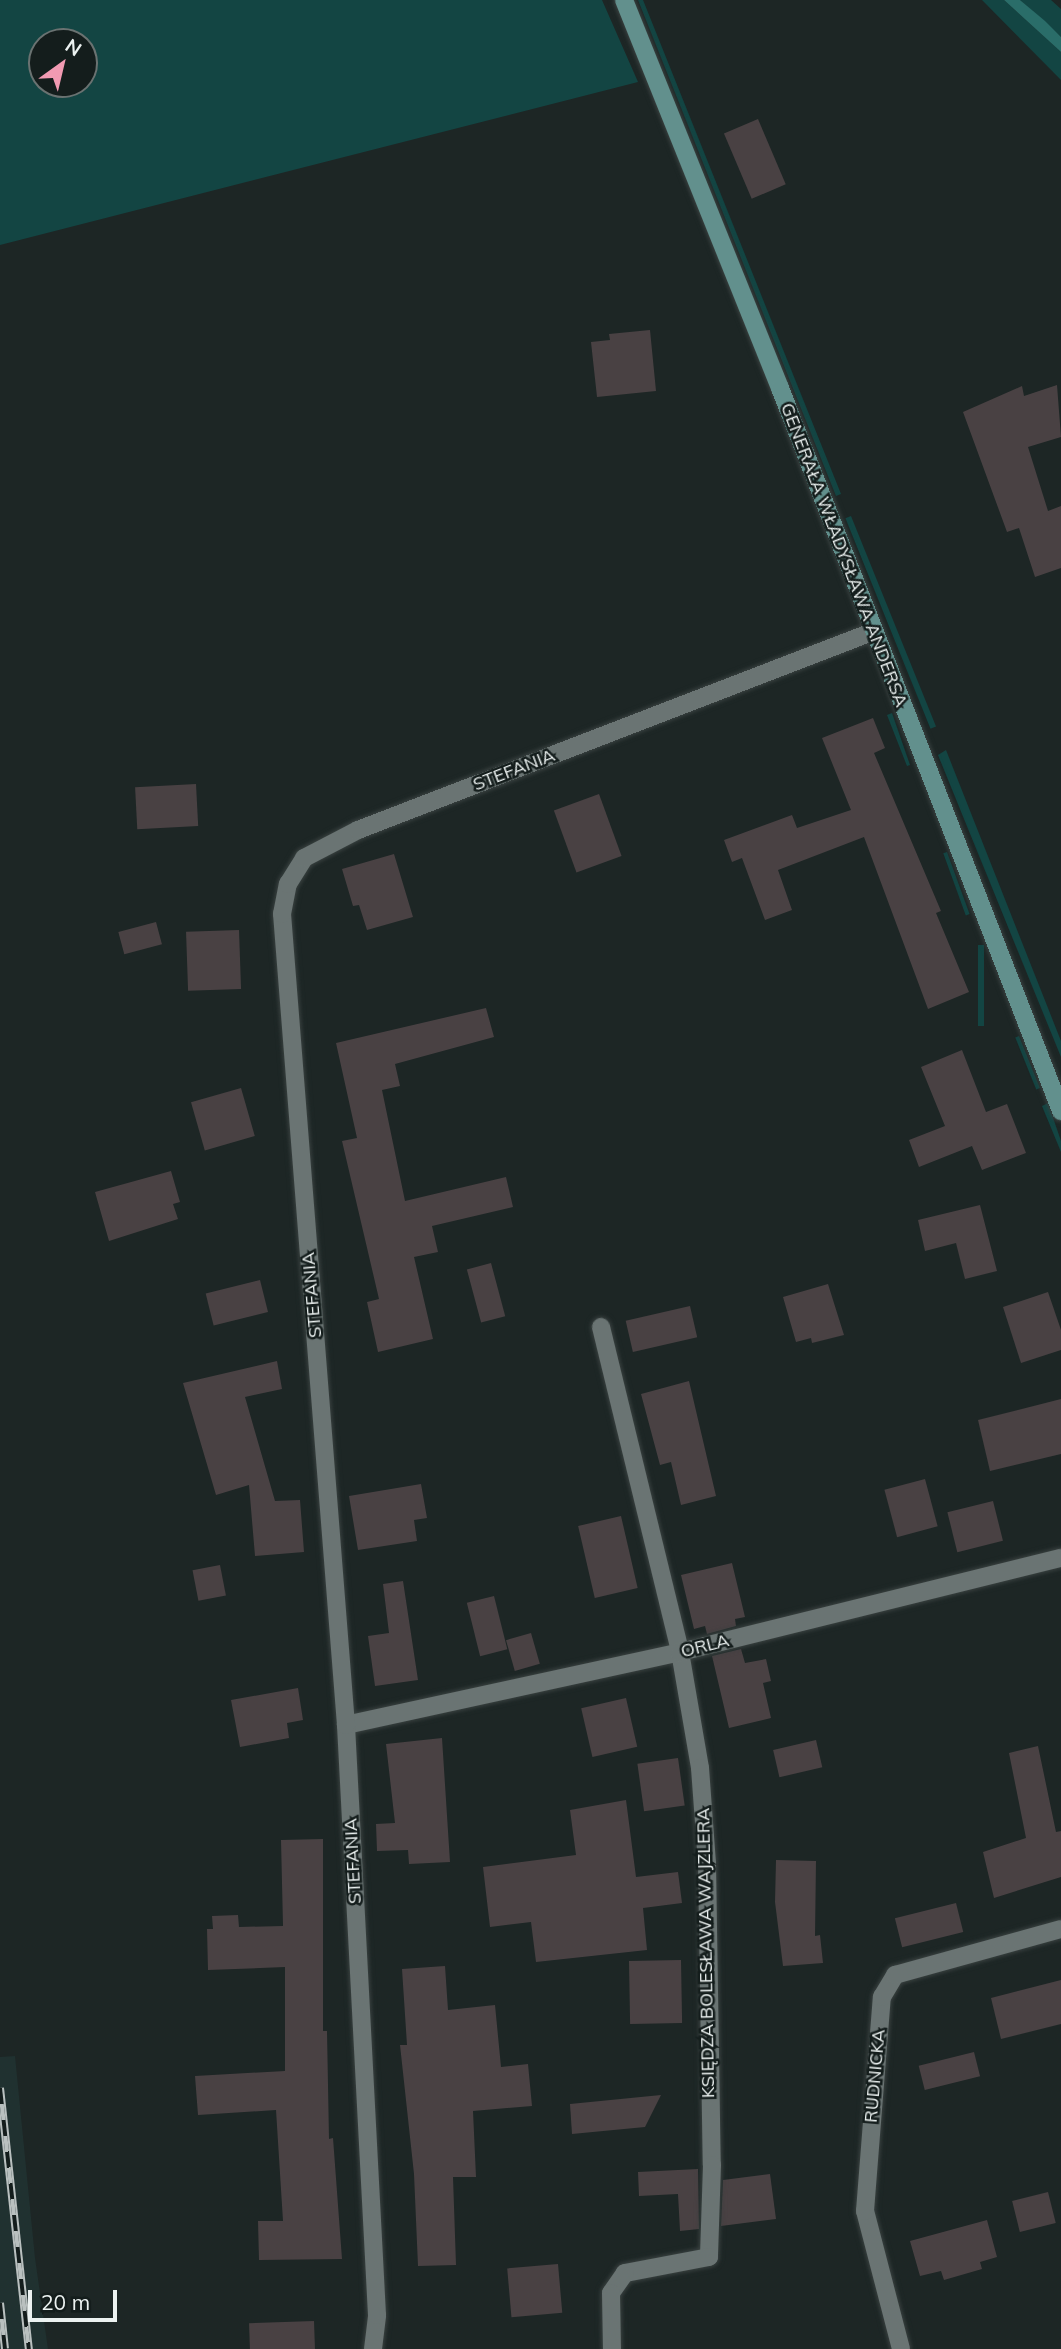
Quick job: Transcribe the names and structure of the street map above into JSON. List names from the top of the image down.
{
  "streets": {
    "street": [
      "GENERAŁA WŁADYSŁAWA ANDERSA",
      "STEFANIA",
      "ORLA",
      "KSIĘDZA BOLESŁAWA WAJZLERA",
      "RUDNICKA"
    ]
  },
  "crossings": [
    ["GENERAŁA WŁADYSŁAWA ANDERSA", "STEFANIA"],
    ["STEFANIA", "ORLA"],
    ["ORLA", "KSIĘDZA BOLESŁAWA WAJZLERA"]
  ],
  "scale_bar": "20 m",
  "north": "top right"
}
